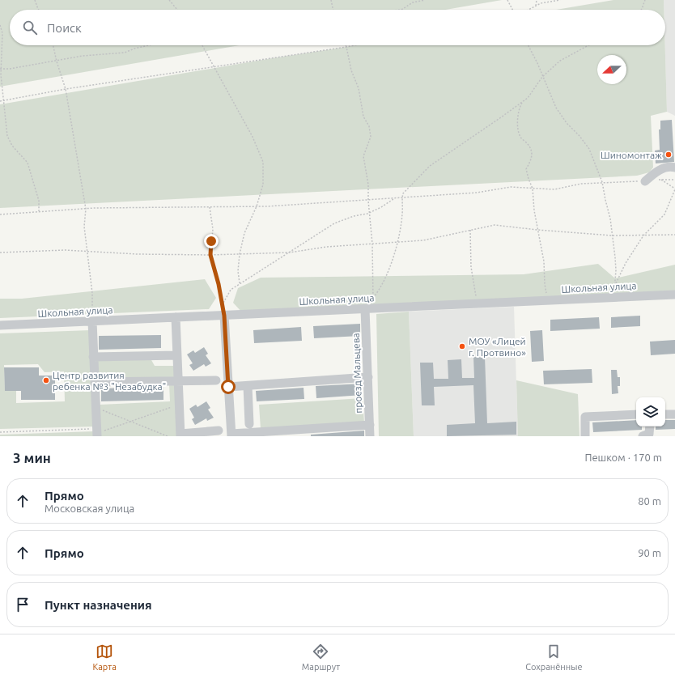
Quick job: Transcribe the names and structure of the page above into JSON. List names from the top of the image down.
{
  "streets": {
    "street": ["Школьная улица", "проезд Мальцева"]
  },
  "crossings": [
    ["Школьная улица", "проезд Мальцева"]
  ],
  "places": ["Шиномонтаж", "МОУ «Лицей г. Протвино»", "Центр развития ребенка №3 \"Незабудка\""],
  "north": "left",
  "page": {
    "search": "Поиск",
    "heading": ["3 мин", "Пешком · 170 m"],
    "list": [
      ["Прямо", "Московская улица", "80 m"],
      ["Прямо", "90 m"],
      "Пункт назначения"
    ],
    "nav": ["Карта", "Маршрут", "Сохранённые"]
  }
}
